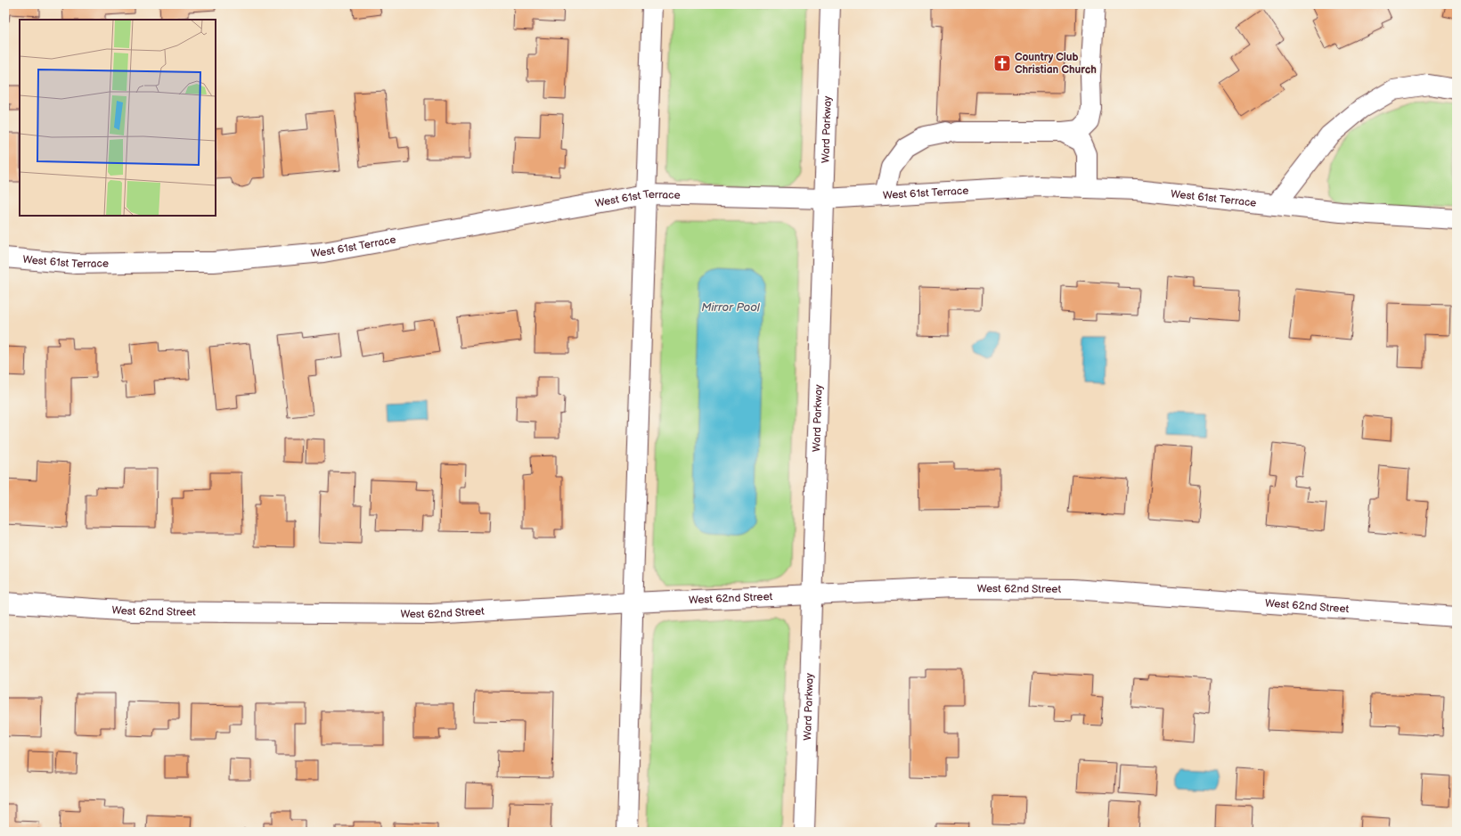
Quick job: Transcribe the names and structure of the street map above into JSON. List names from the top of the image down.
{
  "streets": {
    "street": ["Ward Parkway", "West 61st Terrace", "West 62nd Street"]
  },
  "crossings": [
    ["Ward Parkway", "West 61st Terrace"],
    ["Ward Parkway", "West 62nd Street"]
  ],
  "water": ["Mirror Pool"],
  "places": {
    "church": ["Country Club Christian Church"]
  }
}
